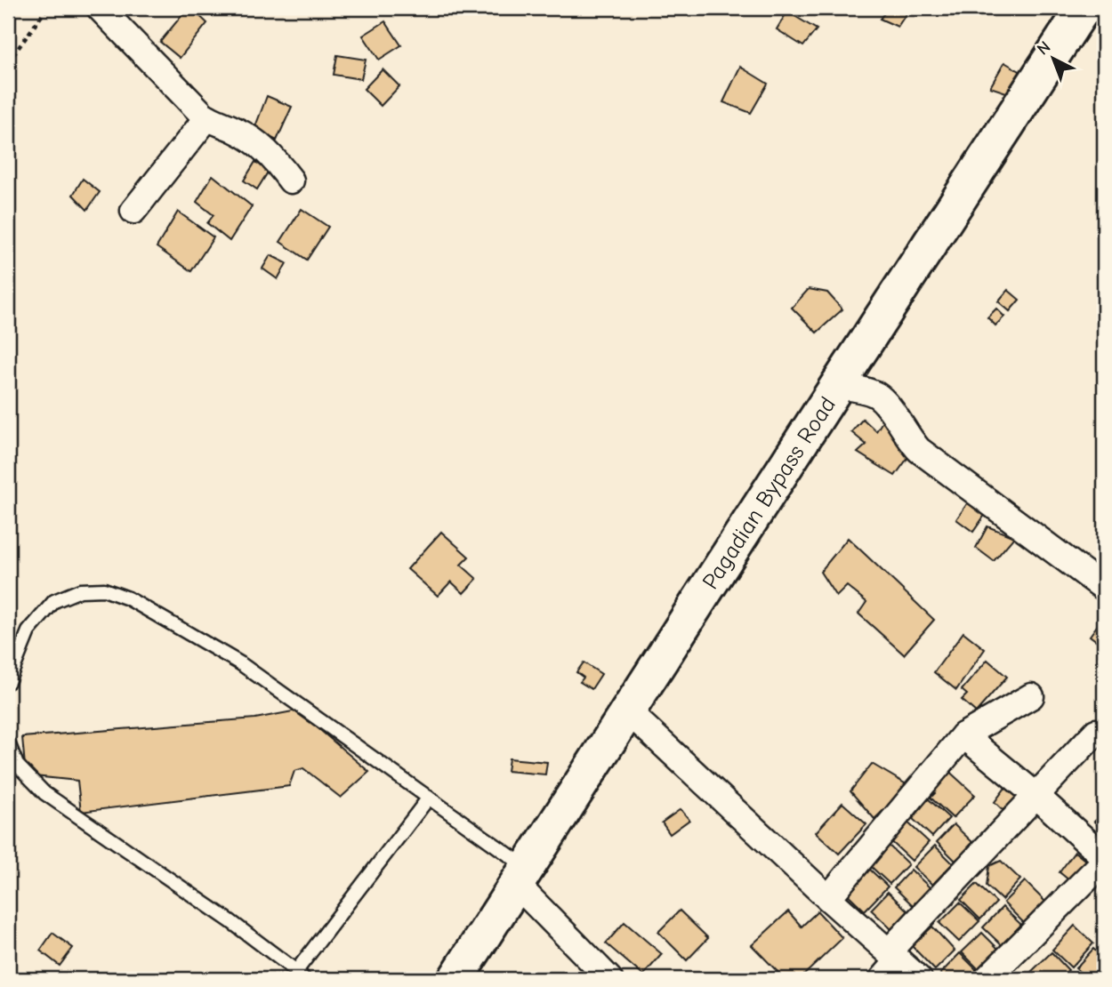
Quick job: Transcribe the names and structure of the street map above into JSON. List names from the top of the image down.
{
  "streets": {
    "highway": ["Pagadian Bypass Road"]
  },
  "north": "top left"
}
